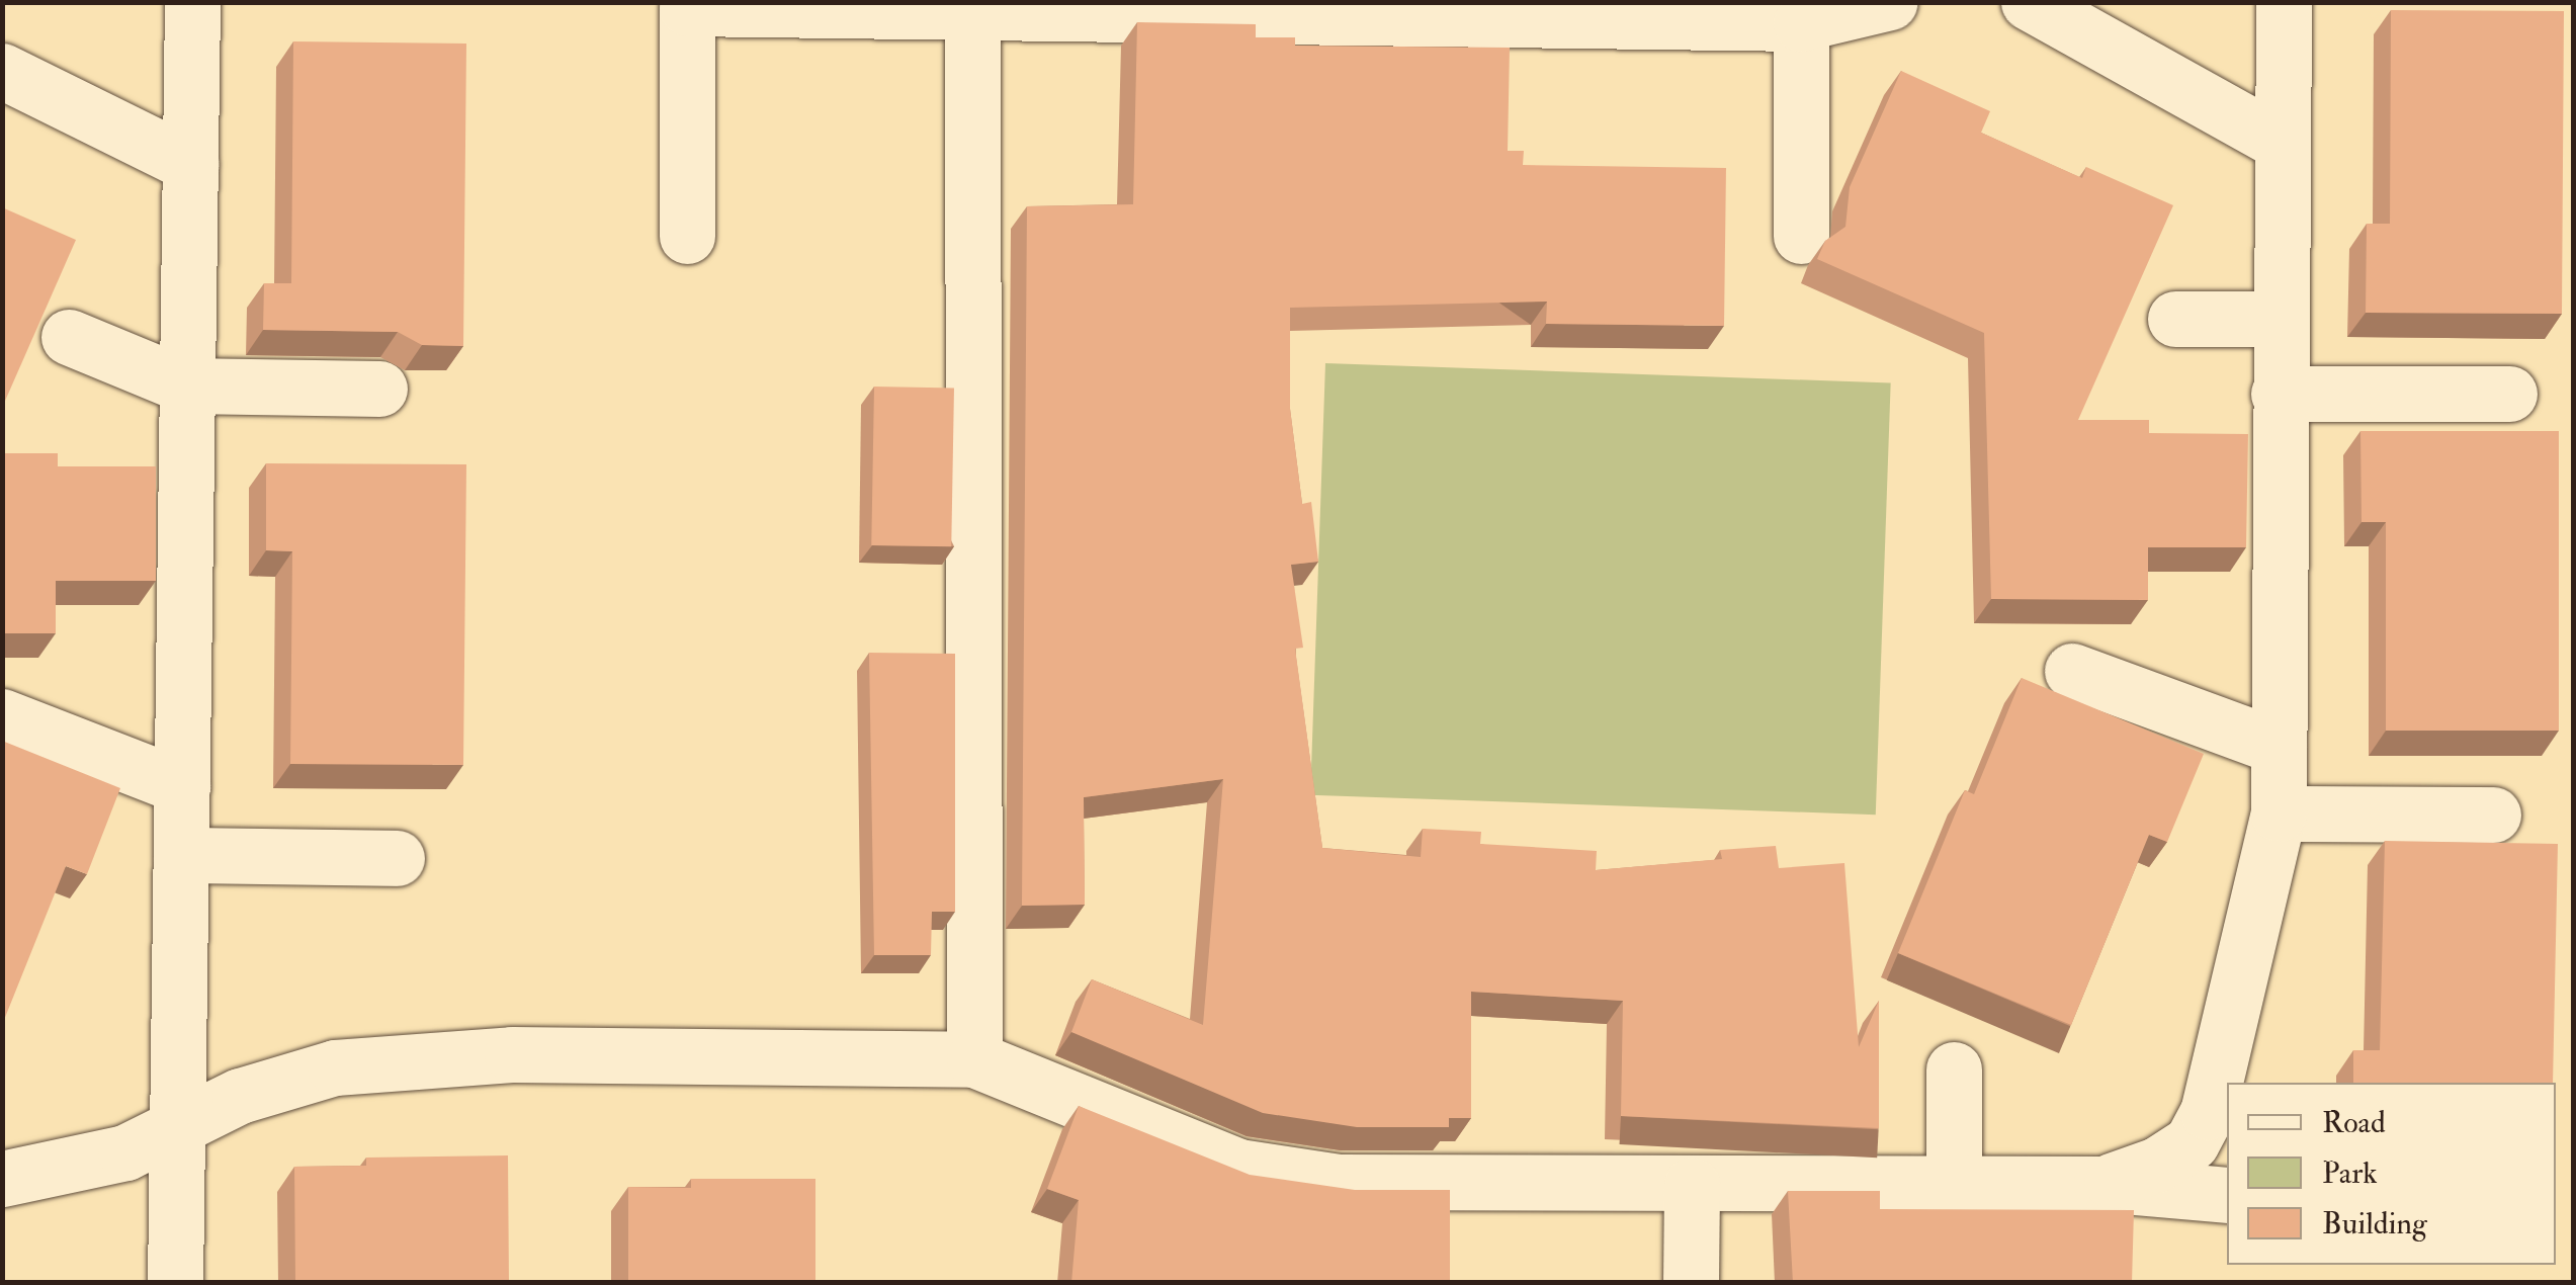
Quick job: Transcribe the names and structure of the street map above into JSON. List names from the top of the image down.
{
  "legend": ["Road", "Park", "Building"]
}
